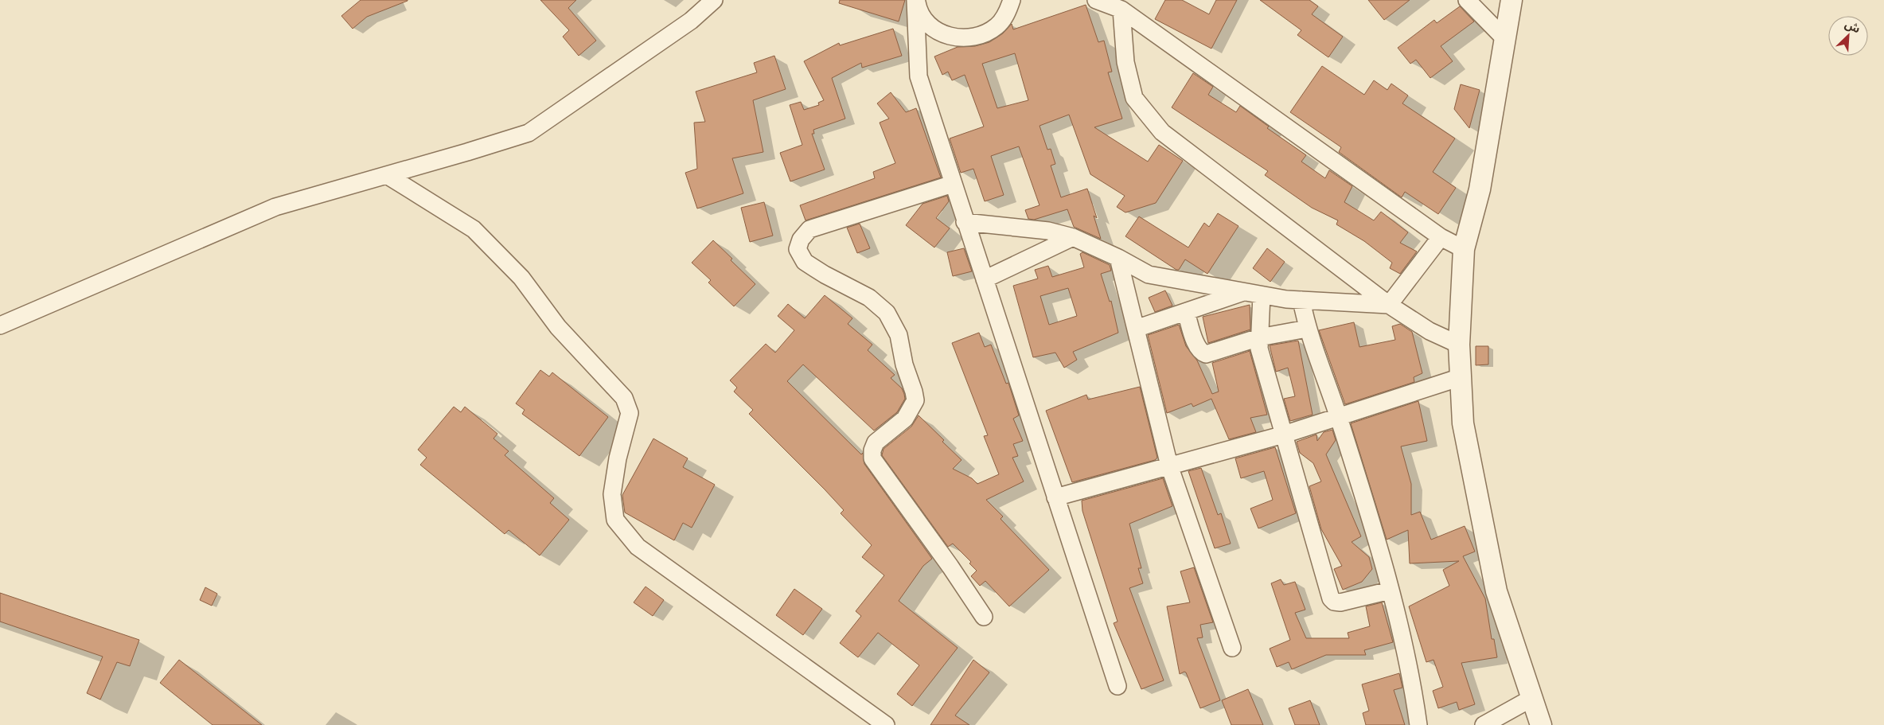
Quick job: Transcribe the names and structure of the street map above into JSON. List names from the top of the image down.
{
  "north": "top right"
}
